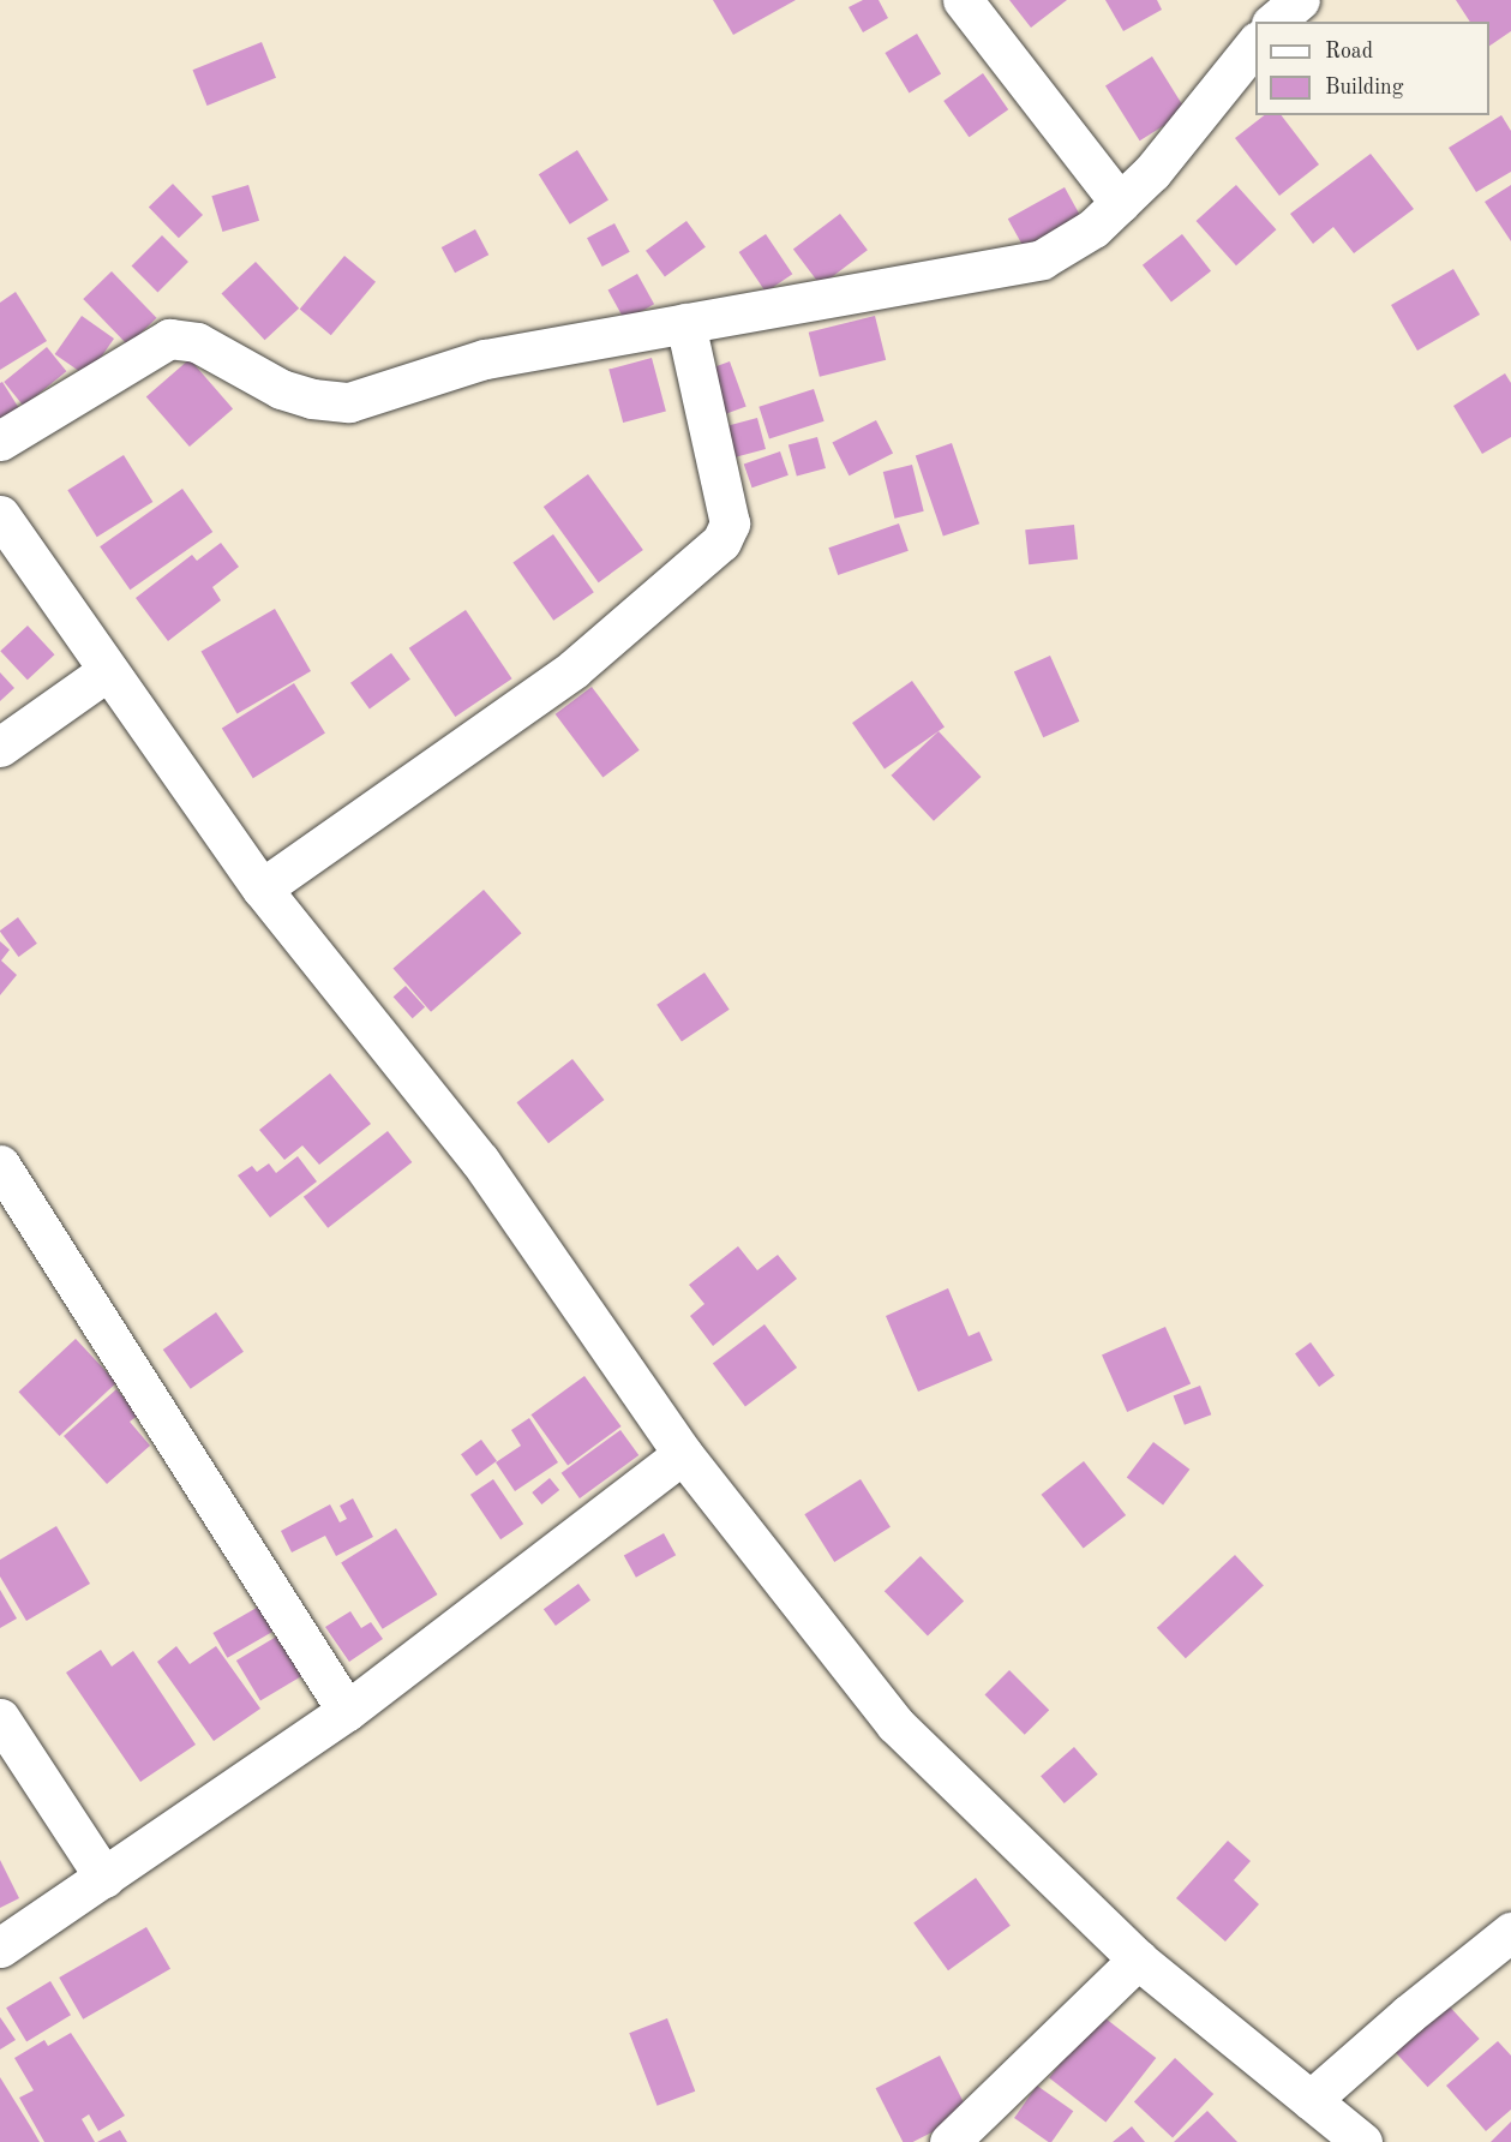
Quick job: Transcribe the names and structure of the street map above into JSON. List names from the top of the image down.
{
  "legend": ["Road", "Building"]
}
